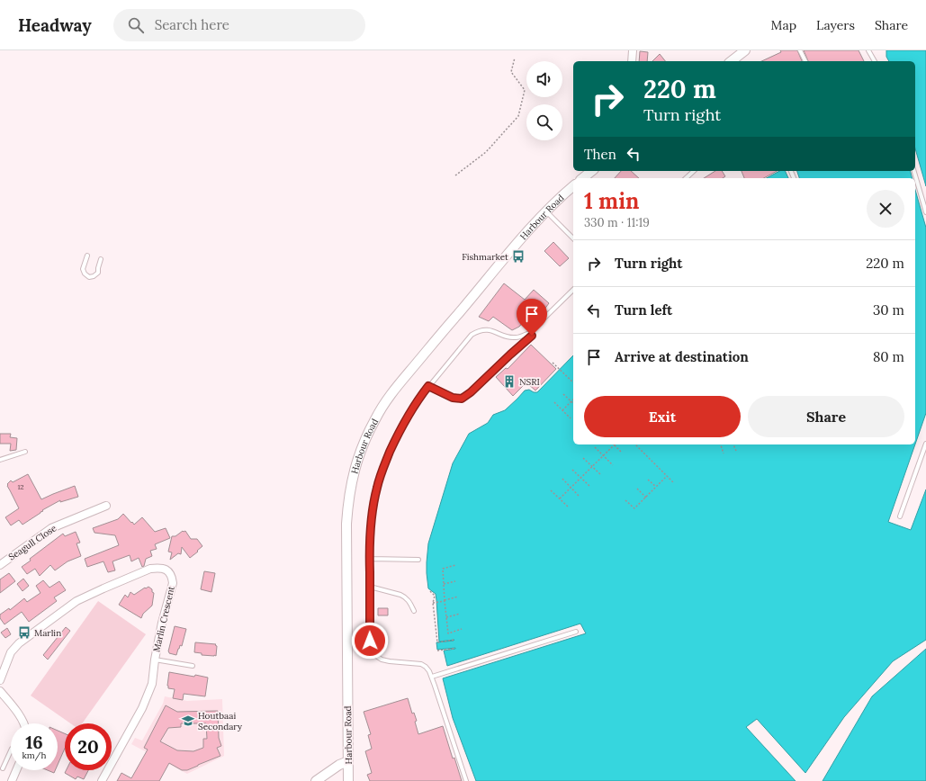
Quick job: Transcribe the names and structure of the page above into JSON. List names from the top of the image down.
{
  "streets": {
    "street": ["Harbour Road", "Seagull Close", "Marlin Crescent"]
  },
  "places": {
    "bus stop": ["Fishmarket", "Marlin"],
    "building": ["NSRI"],
    "school or university": ["Houtbaai Secondary"]
  },
  "house_numbers": ["12"],
  "page": {
    "header": "Headway",
    "search": "Search here",
    "nav": ["Map", "Layers", "Share"],
    "turn": ["220 m", "Turn right"],
    "then": "Then",
    "heading": ["1 min", "330 m · 11:19"],
    "list": [
      {
        "name": "Turn right",
        "value": "220 m"
      },
      {
        "name": "Turn left",
        "value": "30 m"
      },
      {
        "name": "Arrive at destination",
        "value": "80 m"
      }
    ],
    "buttons": ["Exit", "Share"],
    "speed": "16 km/h",
    "limit": "20"
  }
}
